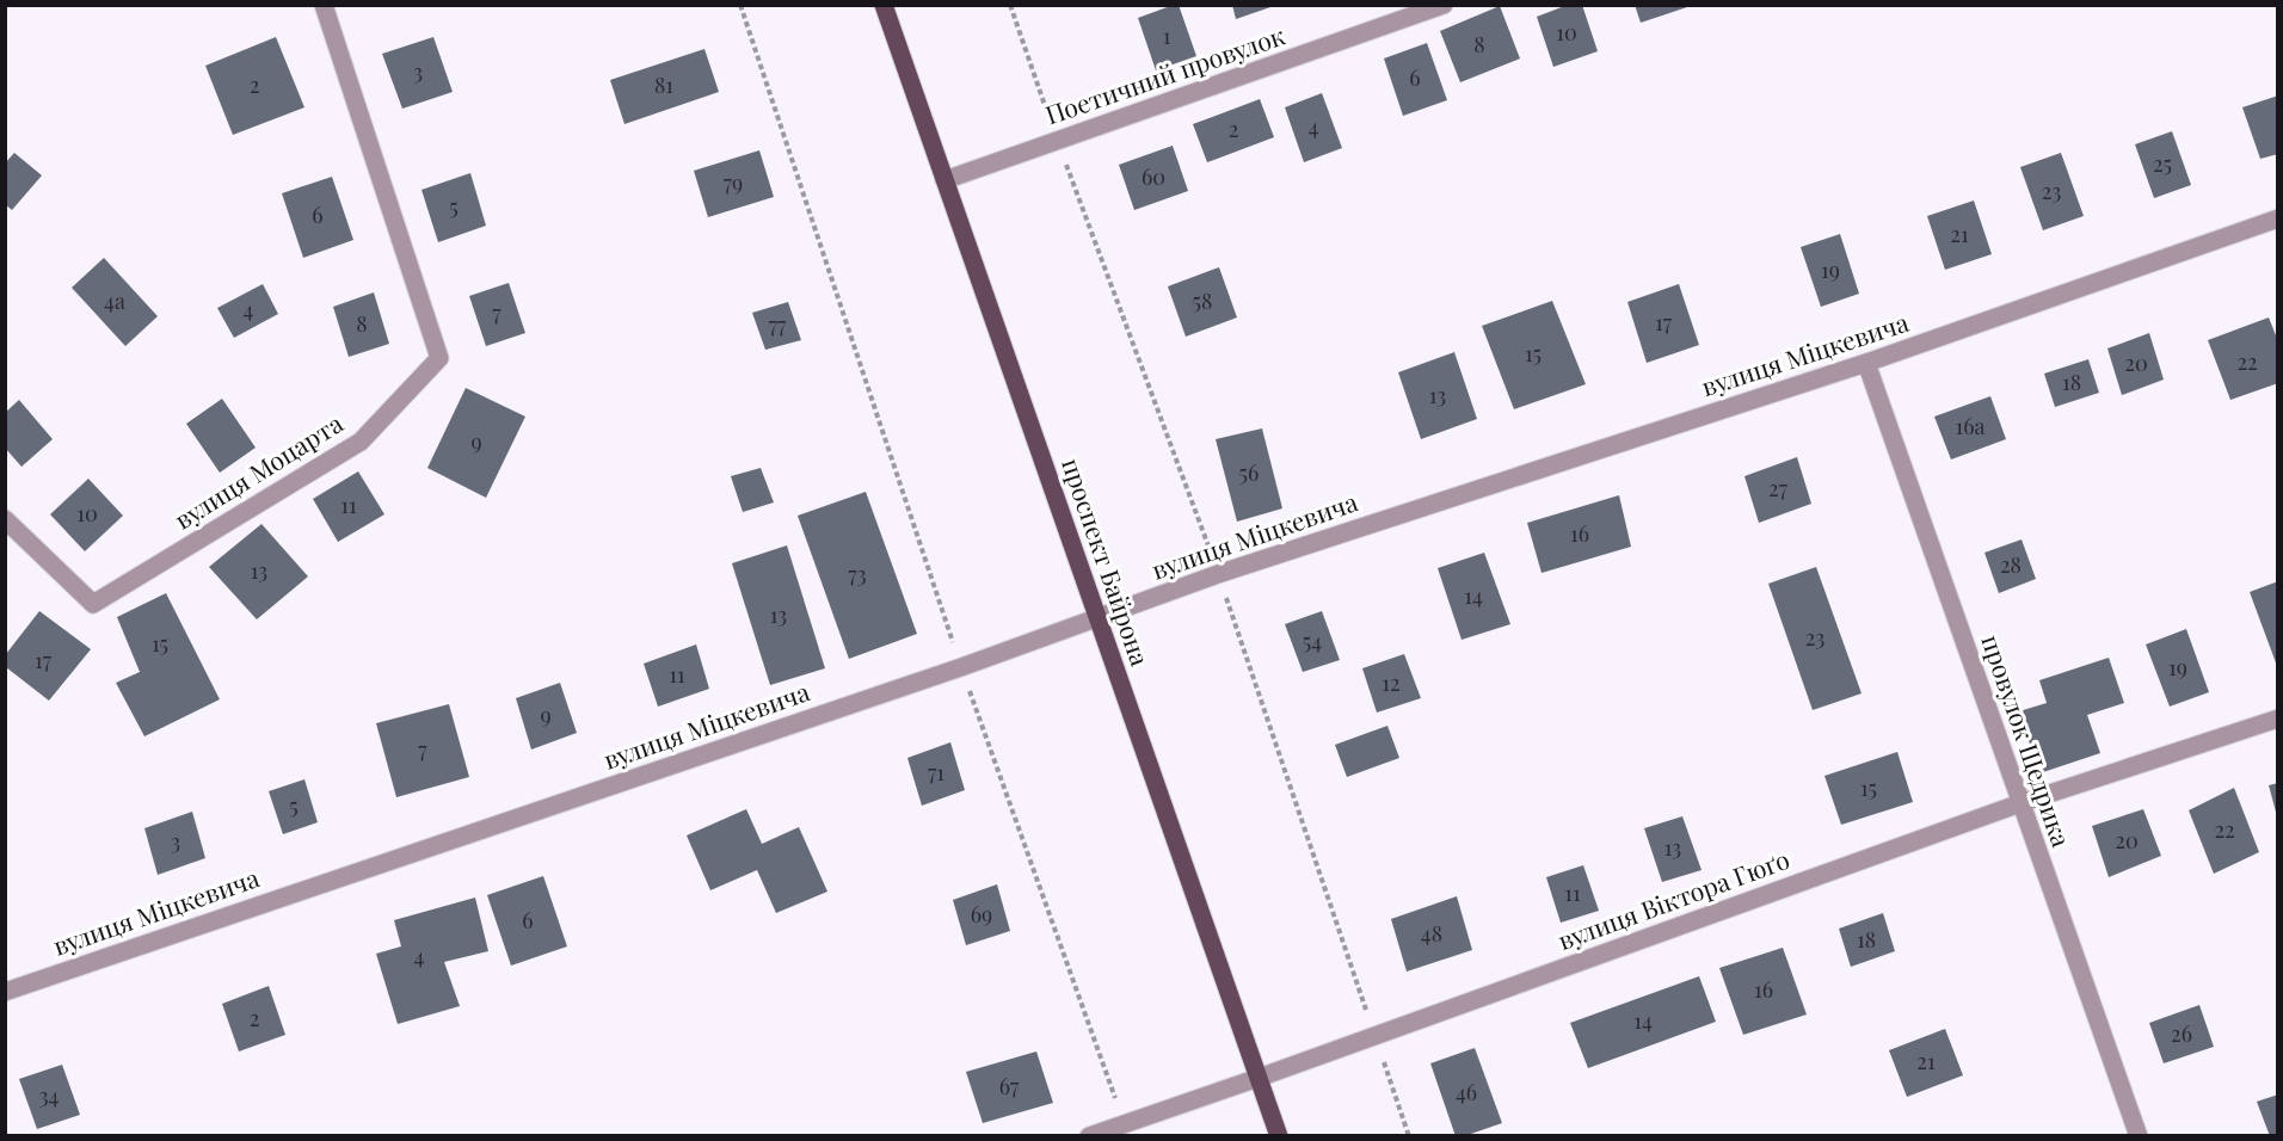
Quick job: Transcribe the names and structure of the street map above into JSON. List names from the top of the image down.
{
  "streets": {
    "main road": ["проспект Байрона"],
    "street": [
      "Поетичний провулок",
      "вулиця Міцкевича",
      "вулиця Моцарта",
      "провулок Щедрика",
      "вулиця Віктора Гюґо"
    ]
  },
  "crossings": [
    ["Поетичний провулок", "проспект Байрона"],
    ["вулиця Міцкевича", "проспект Байрона"],
    ["вулиця Міцкевича", "провулок Щедрика"],
    ["проспект Байрона", "вулиця Віктора Гюґо"],
    ["провулок Щедрика", "вулиця Віктора Гюґо"]
  ],
  "house_numbers": [
    "10",
    "1",
    "8",
    "3",
    "6",
    "2",
    "81",
    "4",
    "2",
    "25",
    "60",
    "79",
    "23",
    "5",
    "6",
    "21",
    "19",
    "4а",
    "58",
    "4",
    "7",
    "17",
    "8",
    "77",
    "15",
    "22",
    "20",
    "18",
    "13",
    "16а",
    "9",
    "56",
    "27",
    "11",
    "10",
    "16",
    "28",
    "13",
    "73",
    "14",
    "13",
    "23",
    "54",
    "15",
    "17",
    "19",
    "11",
    "12",
    "9",
    "7",
    "71",
    "15",
    "5",
    "22",
    "20",
    "3",
    "13",
    "11",
    "69",
    "6",
    "48",
    "18",
    "4",
    "16",
    "2",
    "14",
    "26",
    "21",
    "67",
    "46",
    "34"
  ]
}
